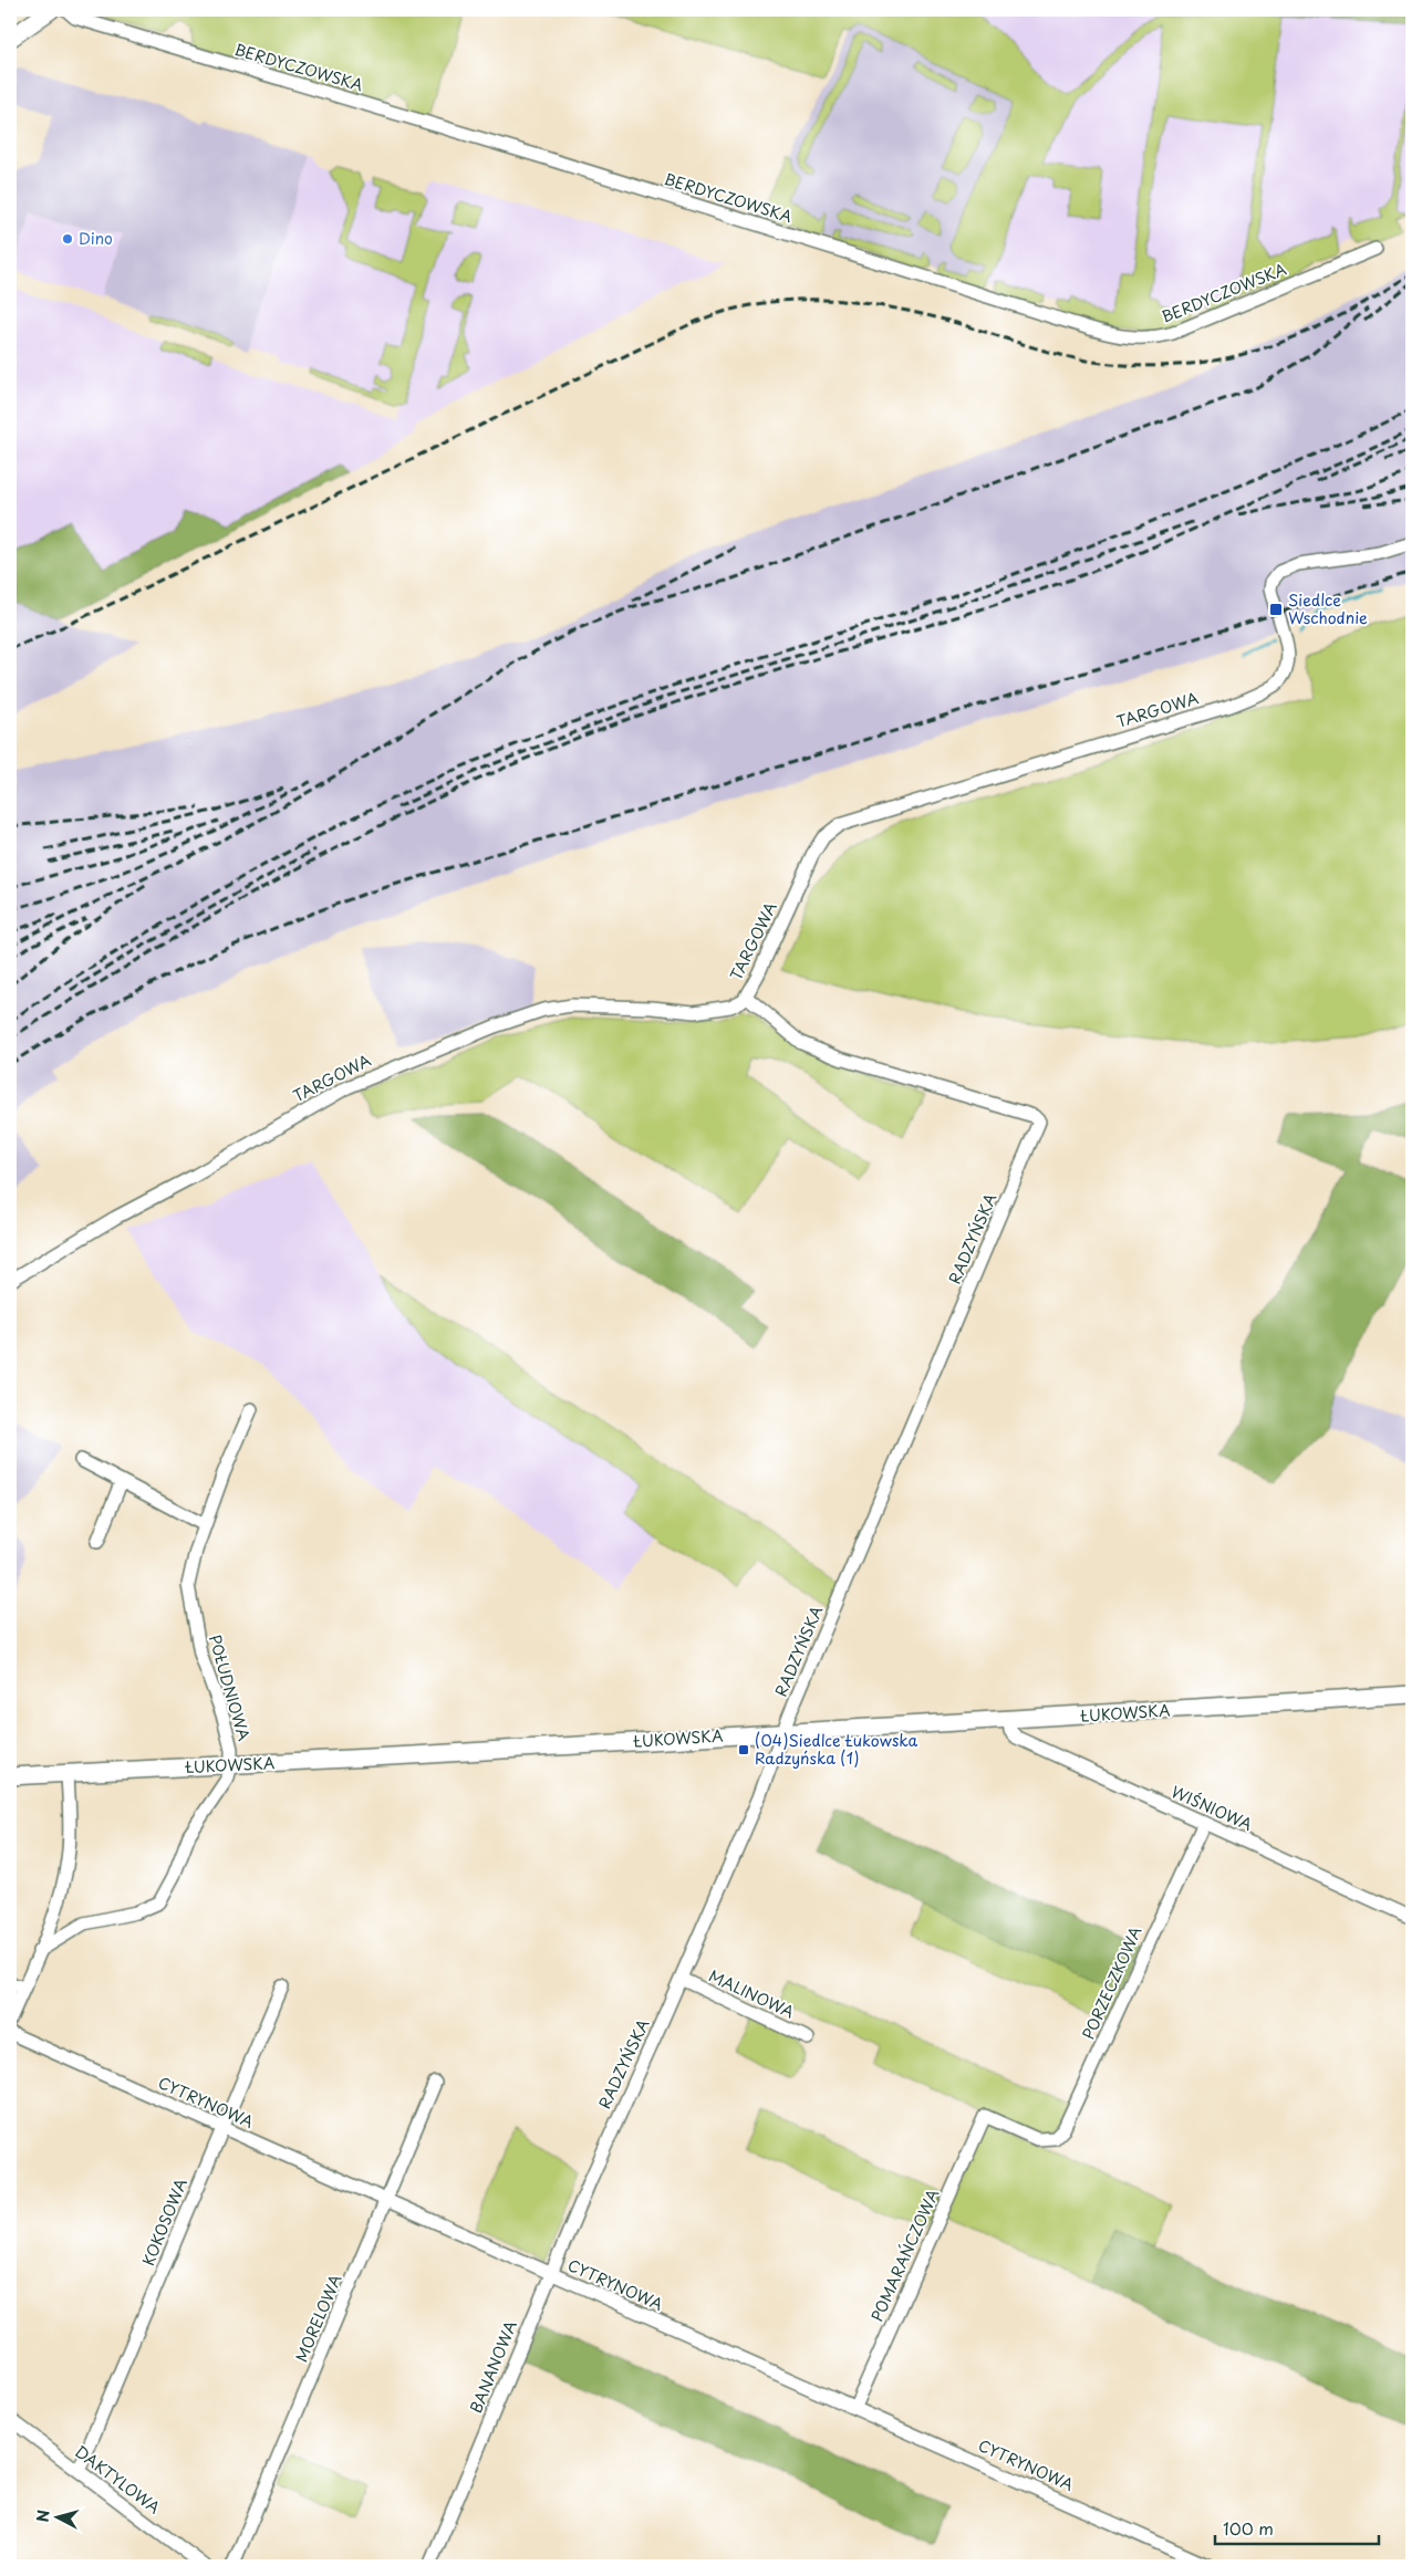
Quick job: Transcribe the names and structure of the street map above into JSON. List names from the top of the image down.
{
  "streets": {
    "main road": ["ŁUKOWSKA"],
    "street": [
      "BERDYCZOWSKA",
      "TARGOWA",
      "RADZYŃSKA",
      "POŁUDNIOWA",
      "WIŚNIOWA",
      "PORZECZKOWA",
      "MALINOWA",
      "CYTRYNOWA",
      "KOKOSOWA",
      "POMARAŃCZOWA",
      "MORELOWA",
      "BANANOWA",
      "DAKTYLOWA"
    ]
  },
  "crossings": [
    ["TARGOWA", "RADZYŃSKA"],
    ["RADZYŃSKA", "ŁUKOWSKA"],
    ["RADZYŃSKA", "MALINOWA"],
    ["RADZYŃSKA", "BANANOWA"],
    ["POŁUDNIOWA", "ŁUKOWSKA"],
    ["ŁUKOWSKA", "WIŚNIOWA"],
    ["WIŚNIOWA", "PORZECZKOWA"],
    ["PORZECZKOWA", "POMARAŃCZOWA"],
    ["CYTRYNOWA", "KOKOSOWA"],
    ["CYTRYNOWA", "POMARAŃCZOWA"],
    ["CYTRYNOWA", "MORELOWA"],
    ["CYTRYNOWA", "BANANOWA"],
    ["KOKOSOWA", "DAKTYLOWA"]
  ],
  "places": {
    "other": ["Dino"],
    "transit": ["Siedlce Wschodnie", "(04)Siedlce Łukowska Radzyńska (1)"]
  },
  "scale_bar": "100 m",
  "north": "left"
}
